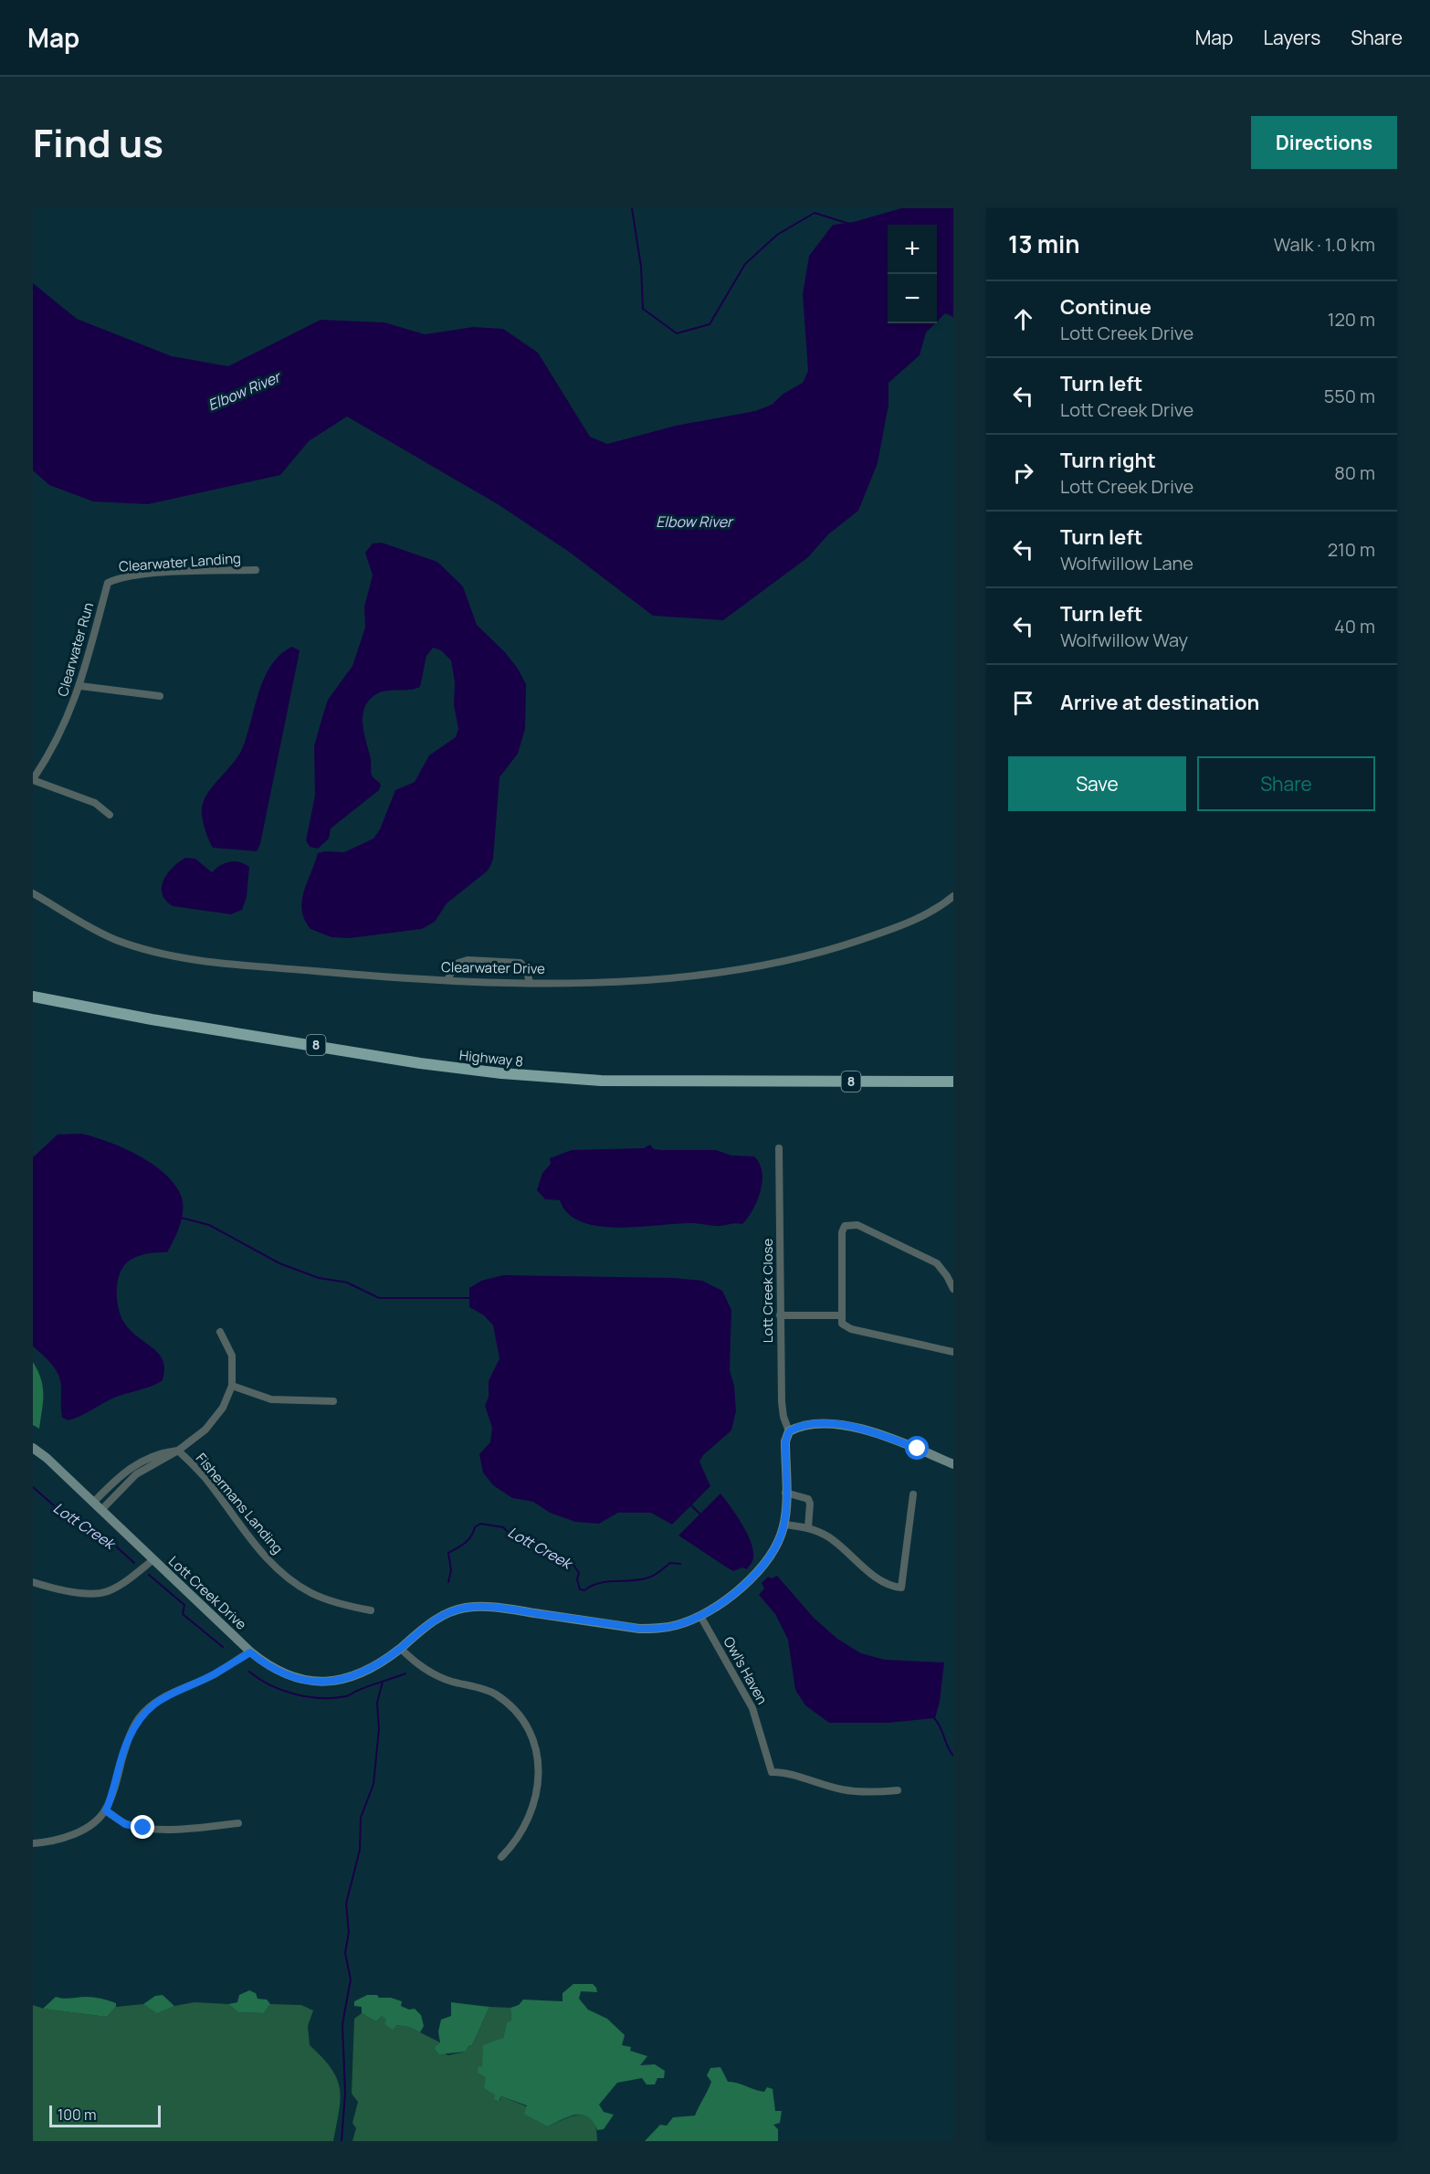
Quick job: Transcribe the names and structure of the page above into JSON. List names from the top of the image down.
{
  "streets": {
    "main road": ["8", "Highway 8"],
    "street": [
      "Clearwater Landing",
      "Clearwater Run",
      "Clearwater Drive",
      "Lott Creek Close",
      "Fishermans Landing",
      "Lott Creek Drive",
      "Owl's Haven"
    ]
  },
  "crossings": [
    ["Clearwater Landing", "Clearwater Run"],
    ["Lott Creek Close", "Lott Creek Drive"],
    ["Lott Creek Drive", "Owl's Haven"]
  ],
  "water": ["Elbow River", "Lott Creek"],
  "scale_bar": "100 m",
  "page": {
    "header": "Map",
    "nav": ["Map", "Layers", "Share"],
    "title": "Find us",
    "buttons": [
      "Directions",
      ["Save", "Share"]
    ],
    "heading": ["13 min", "Walk · 1.0 km"],
    "map_buttons": ["+", "−"],
    "list": [
      ["Continue", "Lott Creek Drive", "120 m"],
      ["Turn left", "Lott Creek Drive", "550 m"],
      ["Turn right", "Lott Creek Drive", "80 m"],
      ["Turn left", "Wolfwillow Lane", "210 m"],
      ["Turn left", "Wolfwillow Way", "40 m"],
      "Arrive at destination"
    ],
    "scale": "100 m"
  }
}
